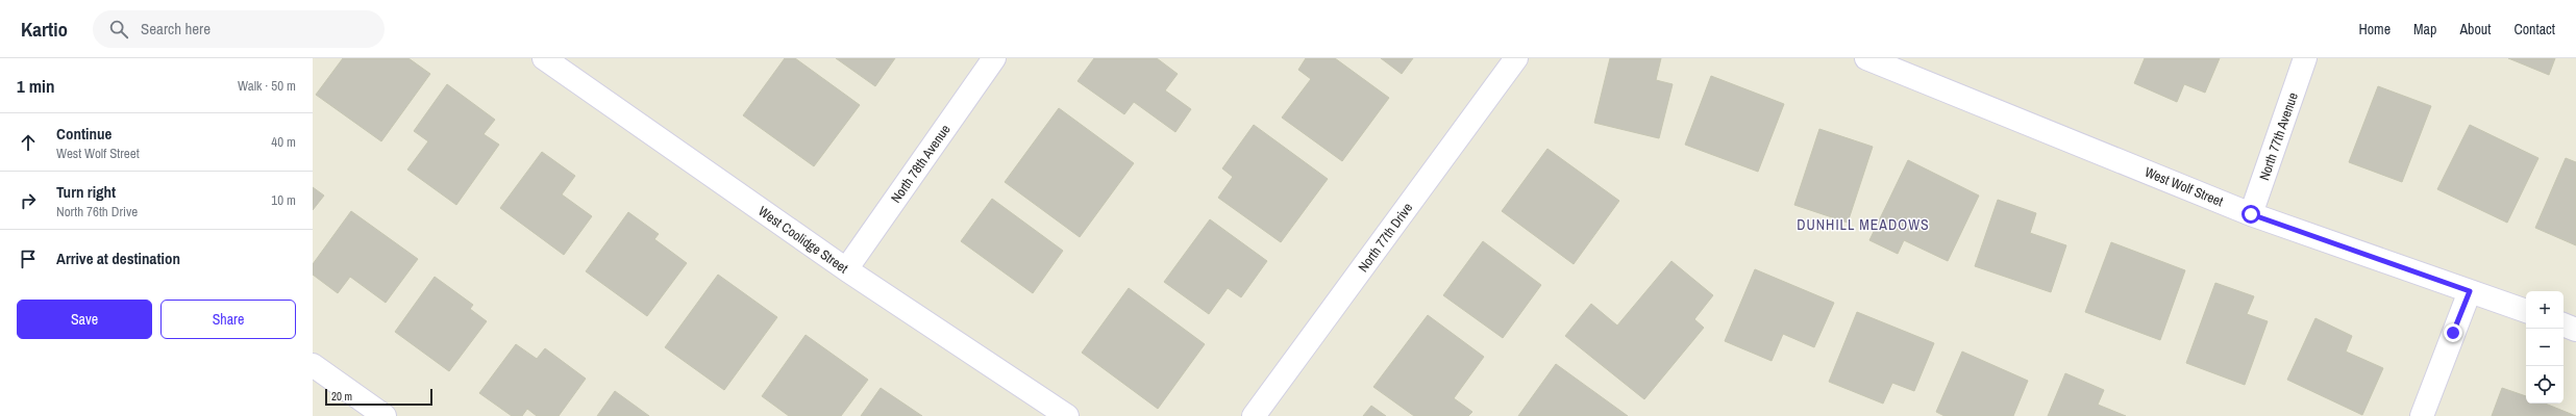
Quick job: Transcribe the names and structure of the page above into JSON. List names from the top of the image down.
{
  "streets": {
    "street": [
      "North 77th Avenue",
      "North 78th Avenue",
      "West Wolf Street",
      "North 77th Drive",
      "West Coolidge Street"
    ]
  },
  "crossings": [
    ["North 77th Avenue", "West Wolf Street"],
    ["North 78th Avenue", "West Coolidge Street"]
  ],
  "districts": ["DUNHILL MEADOWS"],
  "scale_bar": "20 m",
  "page": {
    "header": "Kartio",
    "search": "Search here",
    "nav": [
      "Home",
      "Map",
      "About",
      "Contact"
    ],
    "heading": ["1 min", "Walk · 50 m"],
    "list": [
      ["Continue", "West Wolf Street", "40 m"],
      ["Turn right", "North 76th Drive", "10 m"],
      "Arrive at destination"
    ],
    "buttons": ["Save", "Share"],
    "map_buttons": ["+", "−"],
    "scale": "20 m"
  }
}
